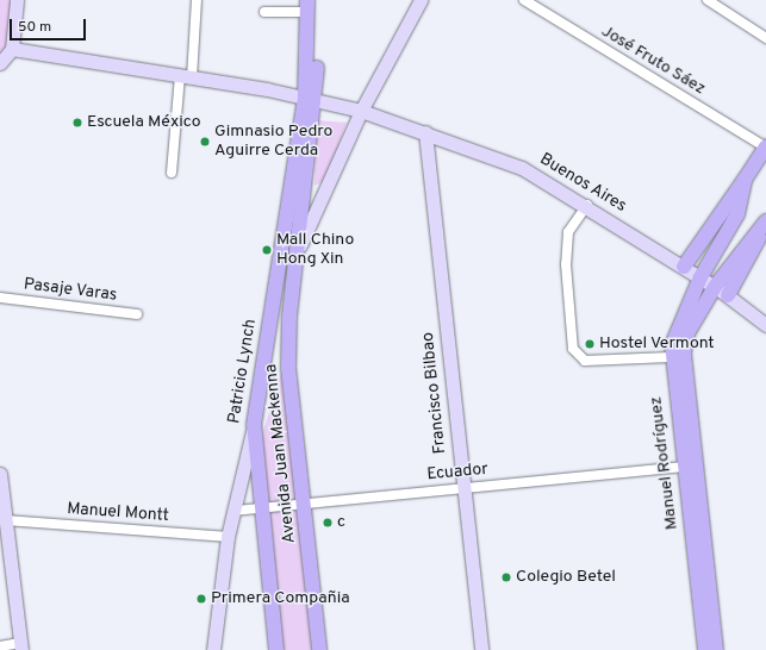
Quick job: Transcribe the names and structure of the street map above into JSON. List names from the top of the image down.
{
  "streets": {
    "main road": ["Patricio Lynch", "Avenida Juan Mackenna", "Manuel Rodríguez"],
    "street": [
      "José Fruto Sáez",
      "Buenos Aires",
      "Pasaje Varas",
      "Francisco Bilbao",
      "Ecuador",
      "Manuel Montt"
    ]
  },
  "crossings": [
    ["Buenos Aires", "Patricio Lynch"],
    ["Buenos Aires", "Francisco Bilbao"],
    ["Buenos Aires", "Avenida Juan Mackenna"],
    ["Buenos Aires", "Manuel Rodríguez"],
    ["Patricio Lynch", "Avenida Juan Mackenna"],
    ["Patricio Lynch", "Ecuador"],
    ["Patricio Lynch", "Manuel Montt"],
    ["Francisco Bilbao", "Ecuador"],
    ["Avenida Juan Mackenna", "Ecuador"],
    ["Manuel Rodríguez", "Ecuador"]
  ],
  "places": [
    "Escuela México",
    "Gimnasio Pedro Aguirre Cerda",
    "Mall Chino Hong Xin",
    "Hostel Vermont",
    "c",
    "Colegio Betel",
    "Primera Compañia"
  ],
  "scale_bar": "50 m"
}
